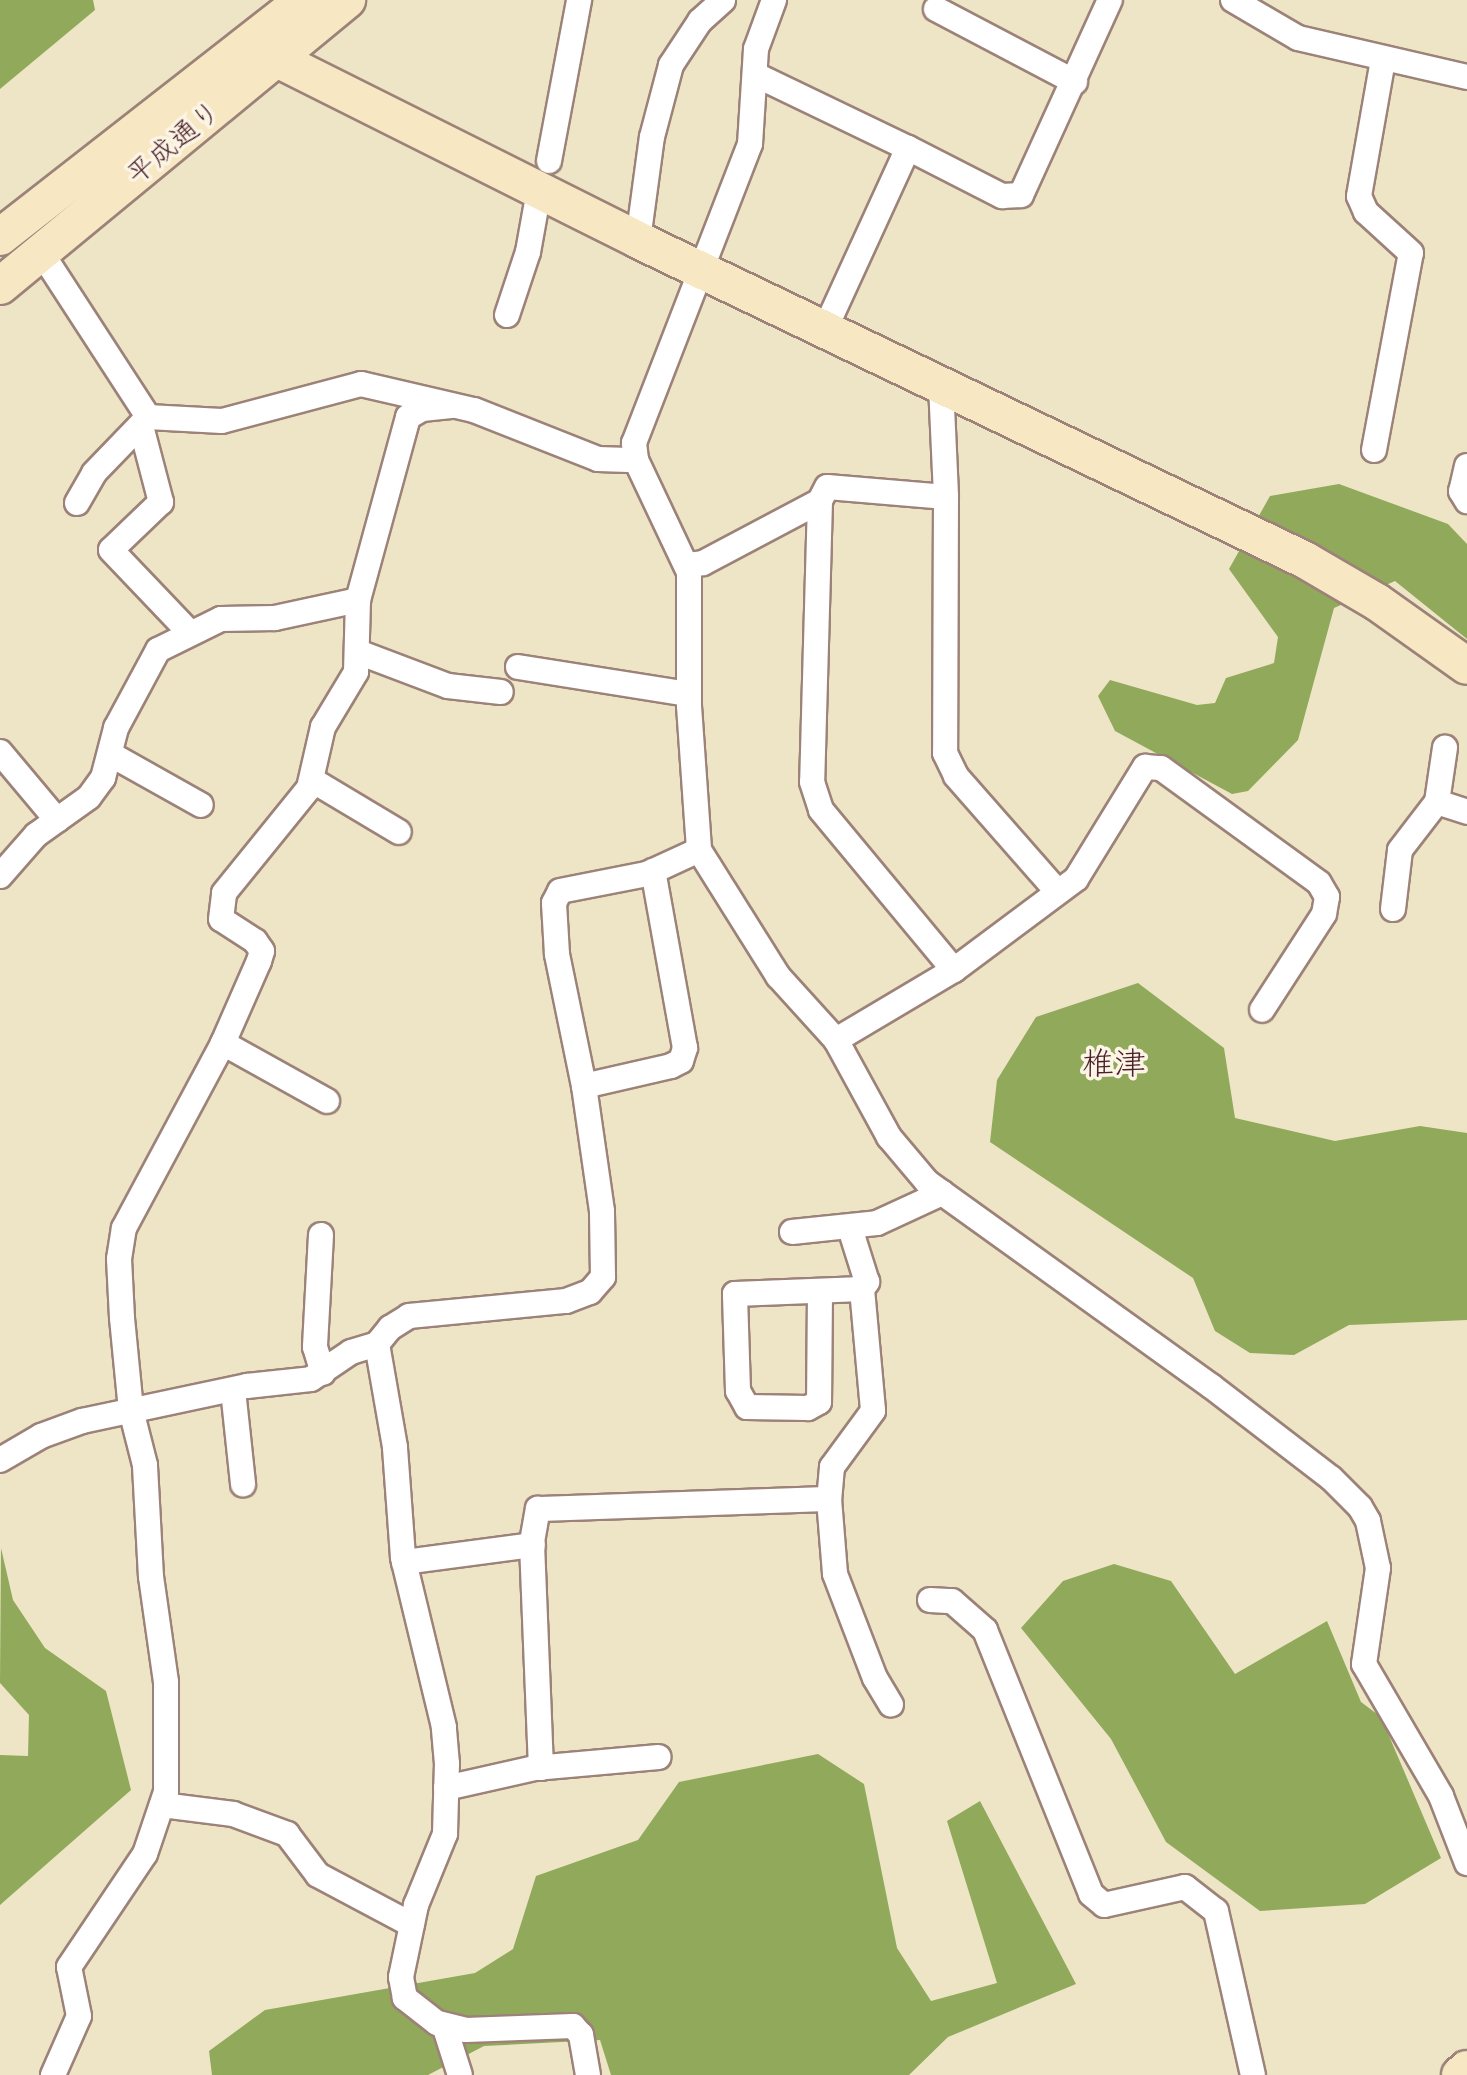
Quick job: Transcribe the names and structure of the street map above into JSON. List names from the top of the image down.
{
  "streets": {
    "street": ["平成通り"]
  },
  "districts": ["椎津"]
}
